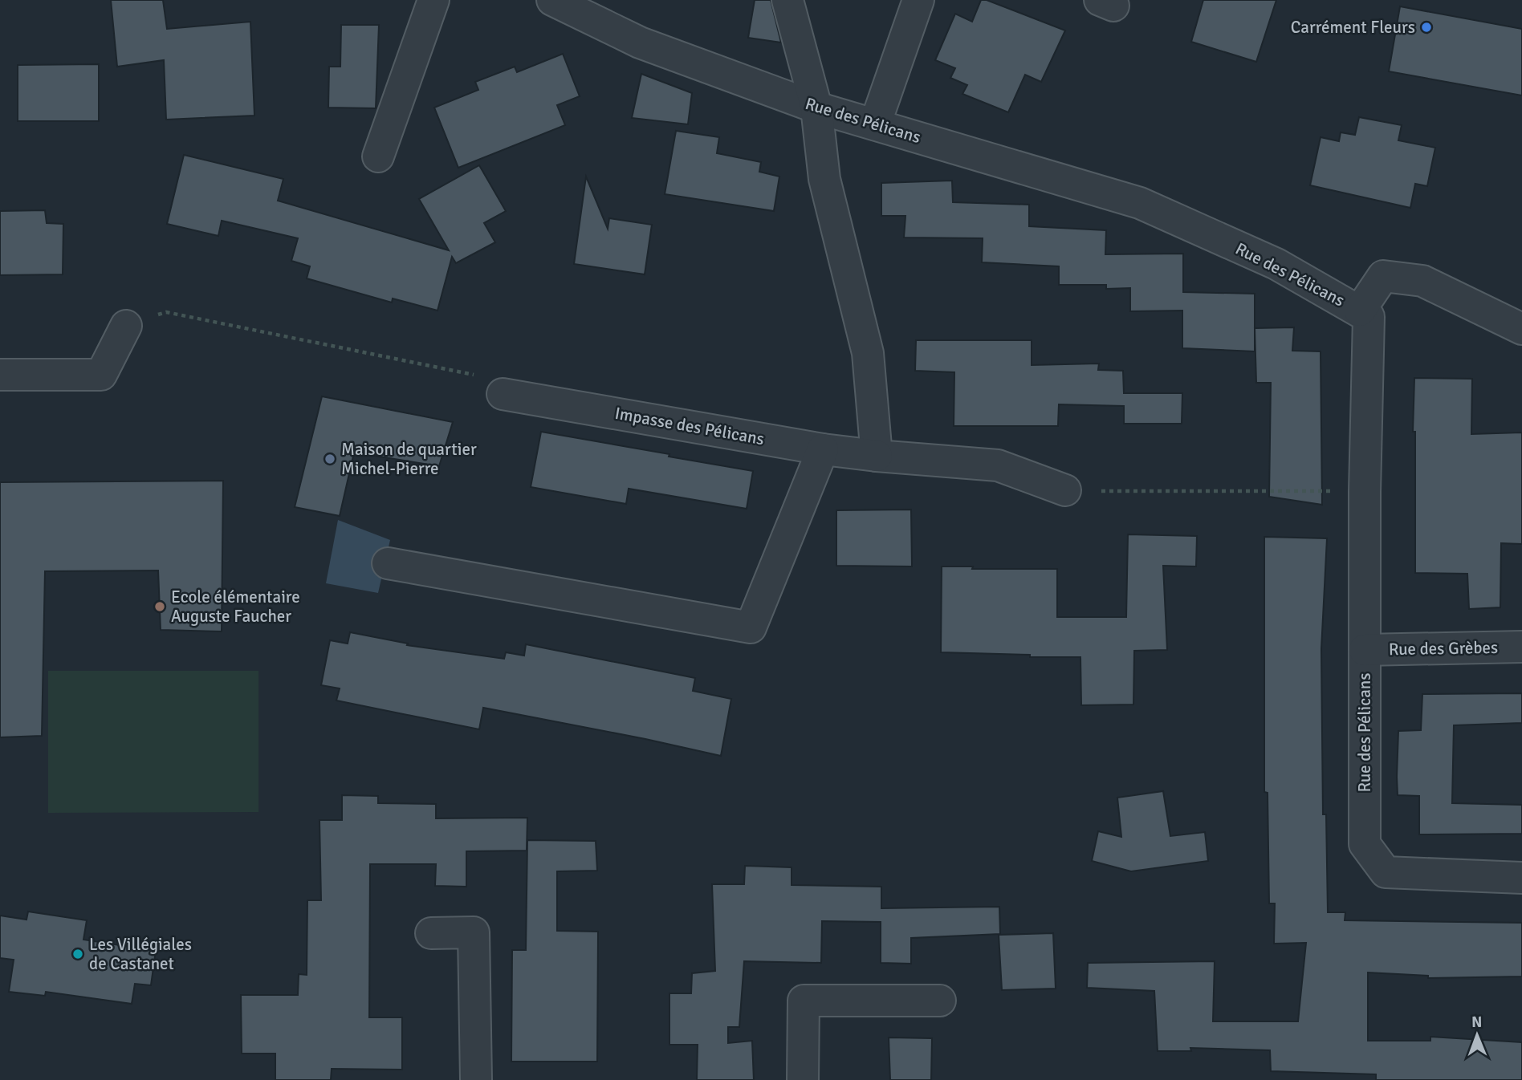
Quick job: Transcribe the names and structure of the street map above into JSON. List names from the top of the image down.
{
  "streets": {
    "street": ["Rue des Pélicans", "Impasse des Pélicans", "Rue des Grèbes"]
  },
  "crossings": [
    ["Rue des Pélicans", "Rue des Grèbes"]
  ],
  "places": [
    "Carrément Fleurs",
    "Maison de quartier Michel-Pierre",
    "Ecole élémentaire Auguste Faucher",
    "Les Villégiales de Castanet"
  ],
  "north": "top"
}
